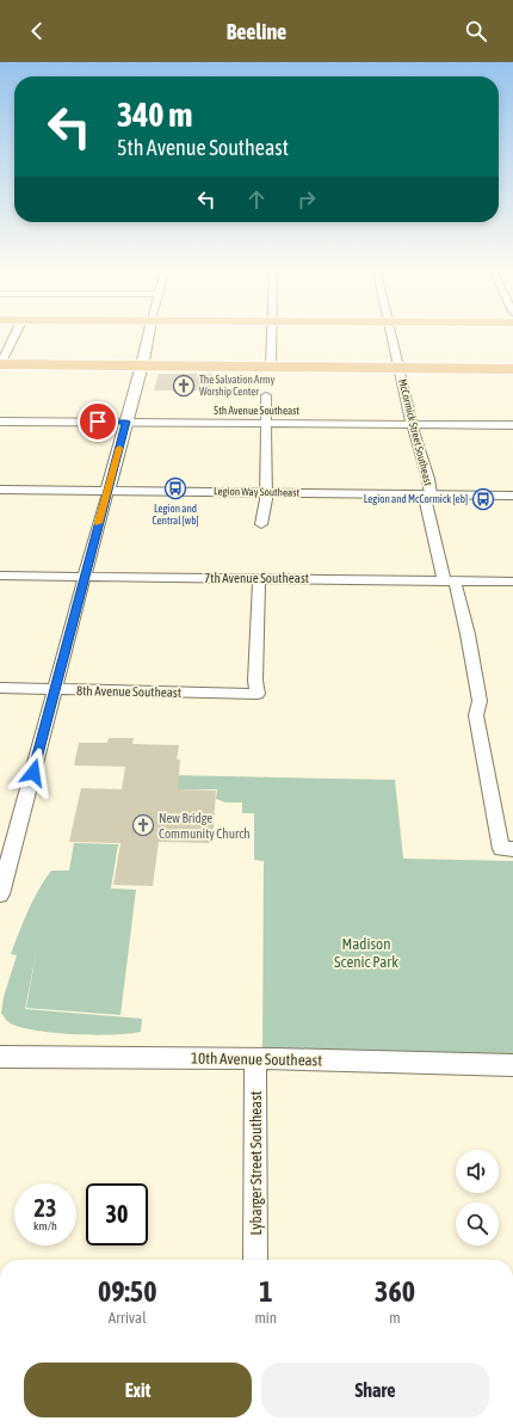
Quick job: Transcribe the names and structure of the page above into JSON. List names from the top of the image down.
{
  "streets": {
    "street": [
      "5th Avenue Southeast",
      "McCormick Street Southeast",
      "Legion Way Southeast",
      "7th Avenue Southeast",
      "8th Avenue Southeast",
      "10th Avenue Southeast",
      "Lybarger Street Southeast"
    ]
  },
  "crossings": [
    ["5th Avenue Southeast", "McCormick Street Southeast"],
    ["McCormick Street Southeast", "Legion Way Southeast"],
    ["McCormick Street Southeast", "7th Avenue Southeast"],
    ["7th Avenue Southeast", "8th Avenue Southeast"],
    ["10th Avenue Southeast", "Lybarger Street Southeast"]
  ],
  "parks": ["Madison Scenic Park"],
  "places": {
    "church": ["The Salvation Army Worship Center", "New Bridge Community Church"],
    "bus stop": ["Legion and Central [wb]", "Legion and McCormick [eb]"]
  },
  "page": {
    "header": "Beeline",
    "turn": ["340 m", "5th Avenue Southeast"],
    "speed": "23 km/h",
    "limit": "30",
    "eta": [
      "09:50",
      "Arrival",
      "1",
      "min",
      "360",
      "m"
    ],
    "buttons": ["Exit", "Share"]
  }
}
